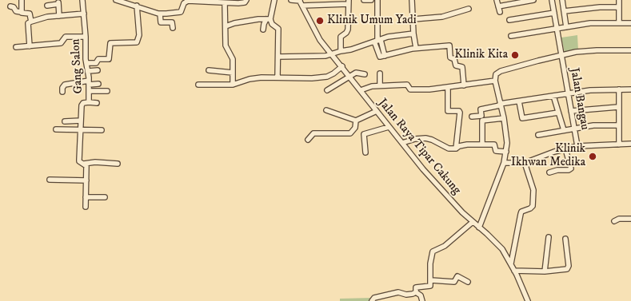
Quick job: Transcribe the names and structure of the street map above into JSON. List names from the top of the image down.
{
  "streets": {
    "street": ["Gang Salon", "Jalan Bangau", "Jalan Raya Tipar Cakung"]
  },
  "places": ["Klinik Umum Yadi", "Klinik Kita", "Klinik Ikhwan Medika"]
}
